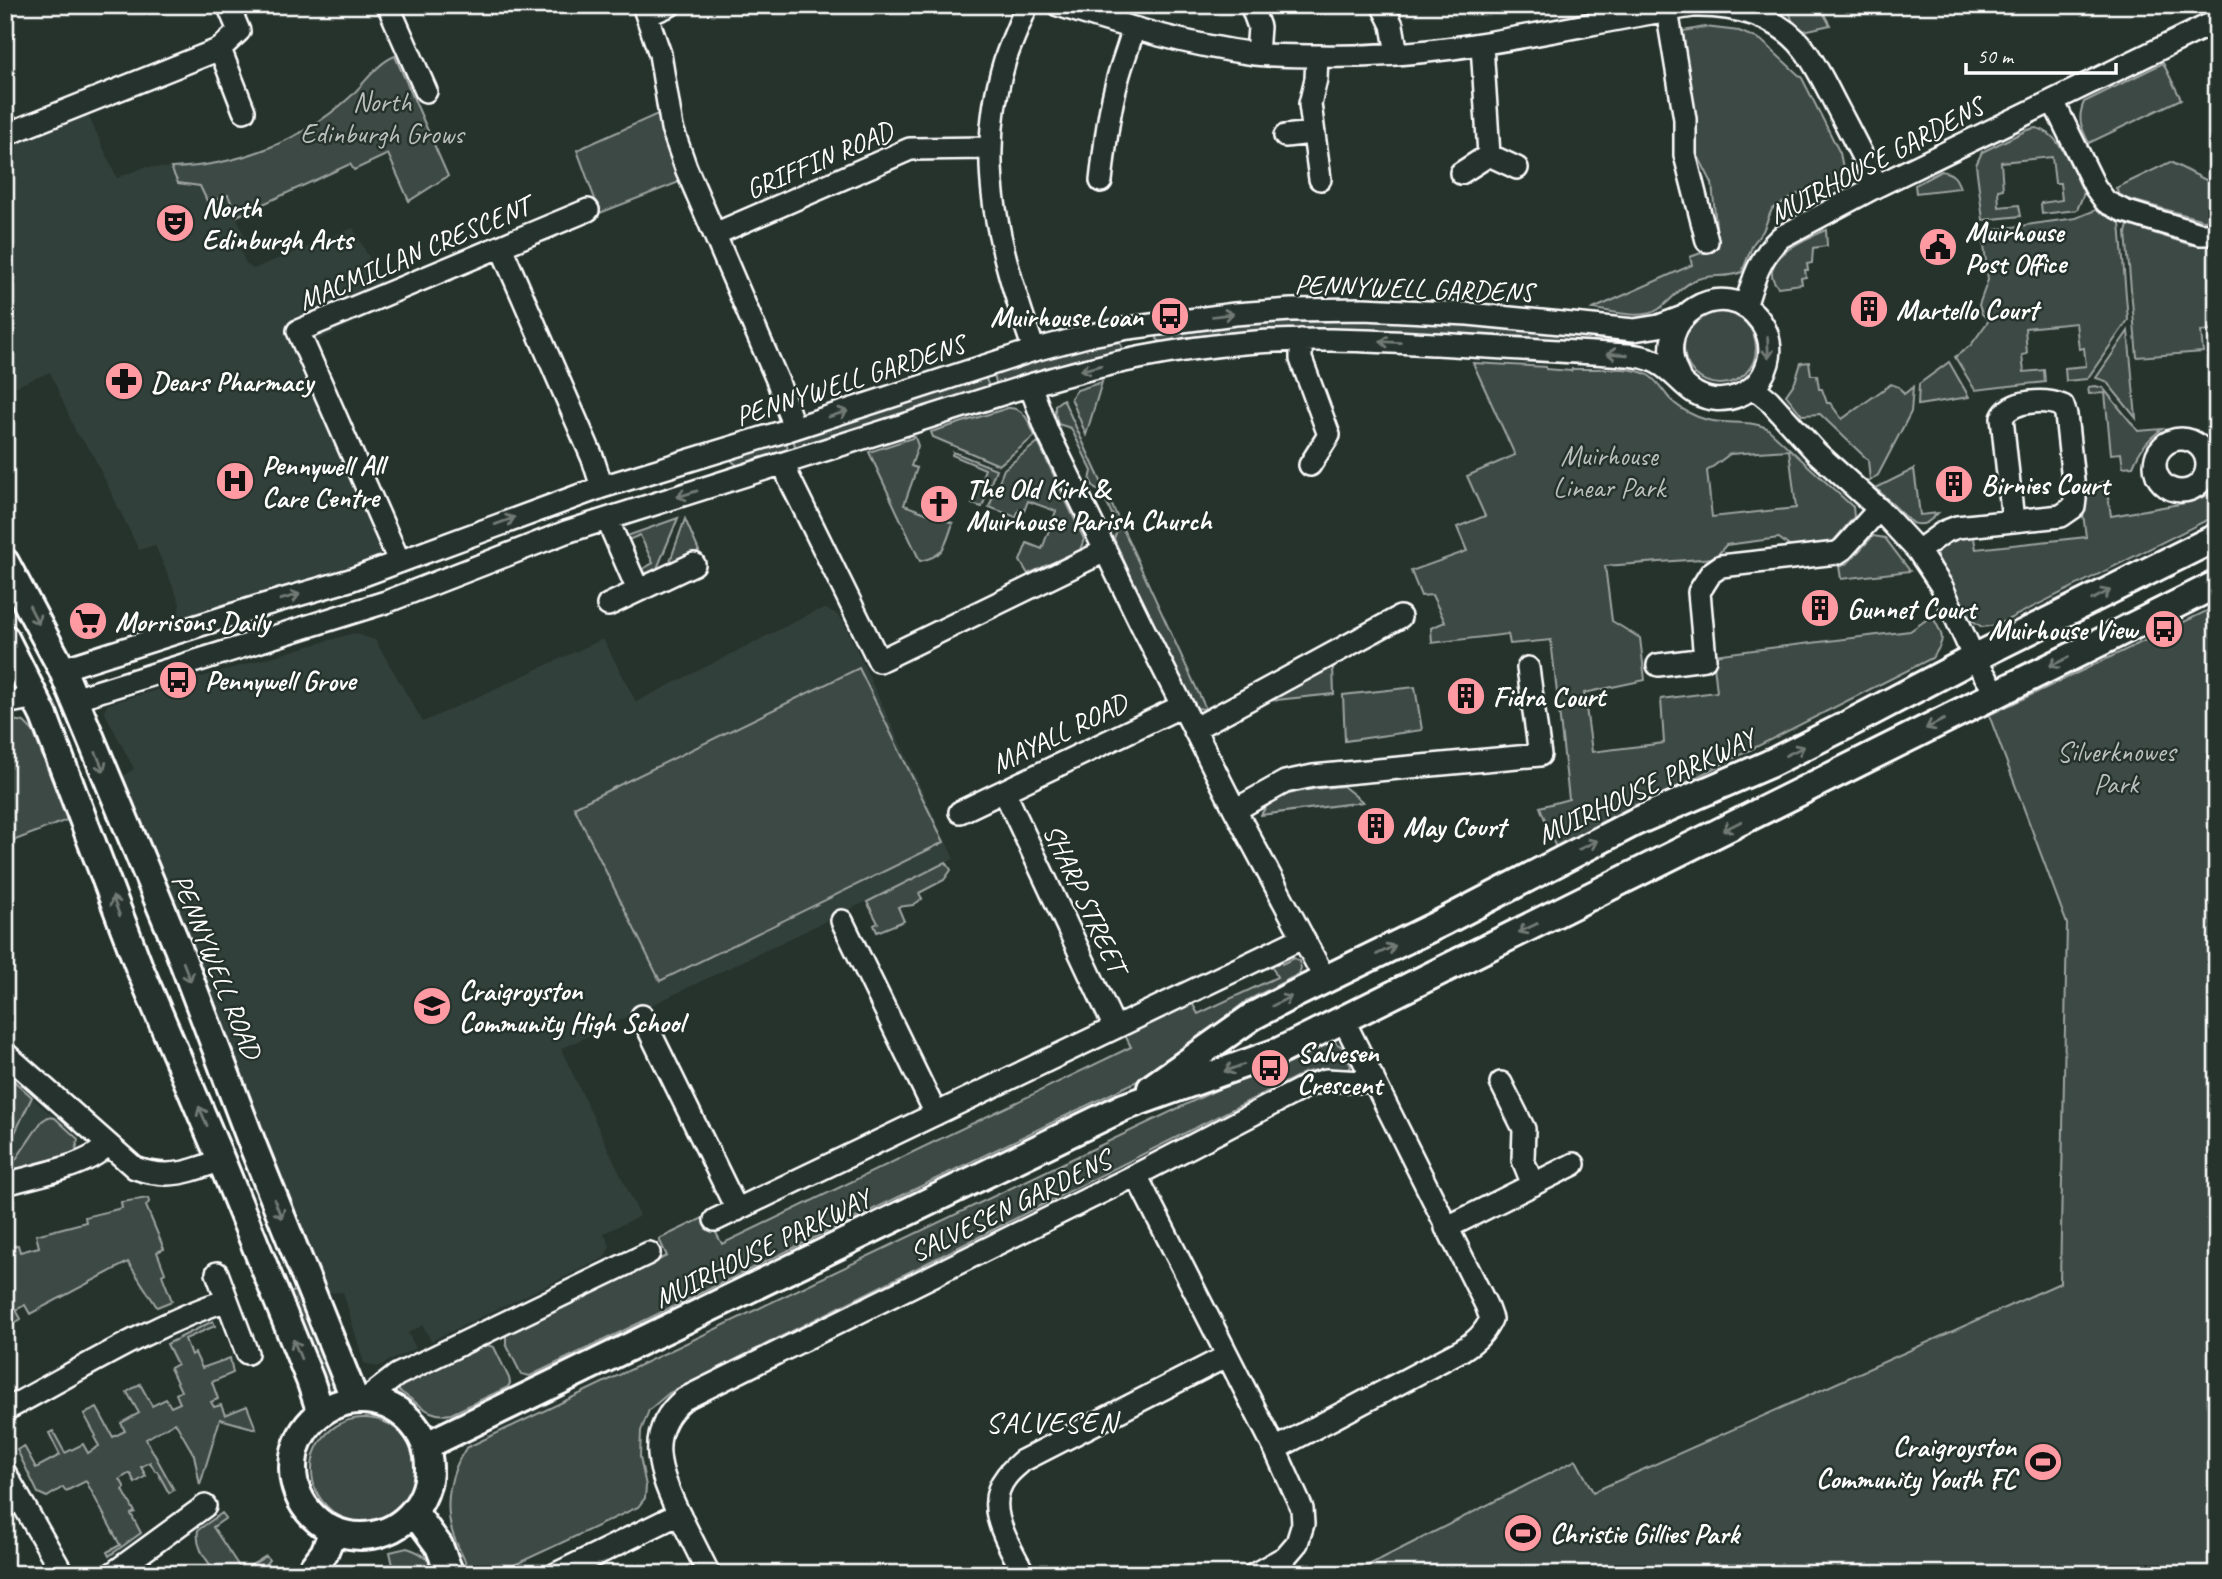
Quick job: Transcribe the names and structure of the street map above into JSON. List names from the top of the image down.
{
  "streets": {
    "street": [
      "GRIFFIN ROAD",
      "MUIRHOUSE GARDENS",
      "MACMILLAN CRESCENT",
      "PENNYWELL GARDENS",
      "MAYALL ROAD",
      "MUIRHOUSE PARKWAY",
      "SHARP STREET",
      "PENNYWELL ROAD",
      "SALVESEN GARDENS"
    ]
  },
  "crossings": [
    ["MUIRHOUSE GARDENS", "PENNYWELL GARDENS"],
    ["MACMILLAN CRESCENT", "PENNYWELL GARDENS"],
    ["PENNYWELL GARDENS", "PENNYWELL ROAD"],
    ["MAYALL ROAD", "SHARP STREET"],
    ["MUIRHOUSE PARKWAY", "SHARP STREET"],
    ["MUIRHOUSE PARKWAY", "PENNYWELL ROAD"]
  ],
  "districts": ["SALVESEN"],
  "parks": ["North Edinburgh Grows", "Muirhouse Linear Park", "Silverknowes Park"],
  "places": {
    "theatre": ["North Edinburgh Arts"],
    "public building": ["Muirhouse Post Office"],
    "building": [
      "Martello Court",
      "Birnies Court",
      "Gunnet Court",
      "Fidra Court",
      "May Court"
    ],
    "bus stop": [
      "Muirhouse Loan",
      "Muirhouse View",
      "Pennywell Grove",
      "Salvesen Crescent"
    ],
    "pharmacy": ["Dears Pharmacy"],
    "hospital": ["Pennywell All Care Centre"],
    "church": ["The Old Kirk & Muirhouse Parish Church"],
    "supermarket": ["Morrisons Daily"],
    "school or university": ["Craigroyston Community High School"],
    "sports": ["Craigroyston Community Youth FC", "Christie Gillies Park"]
  },
  "scale_bar": "50 m"
}
